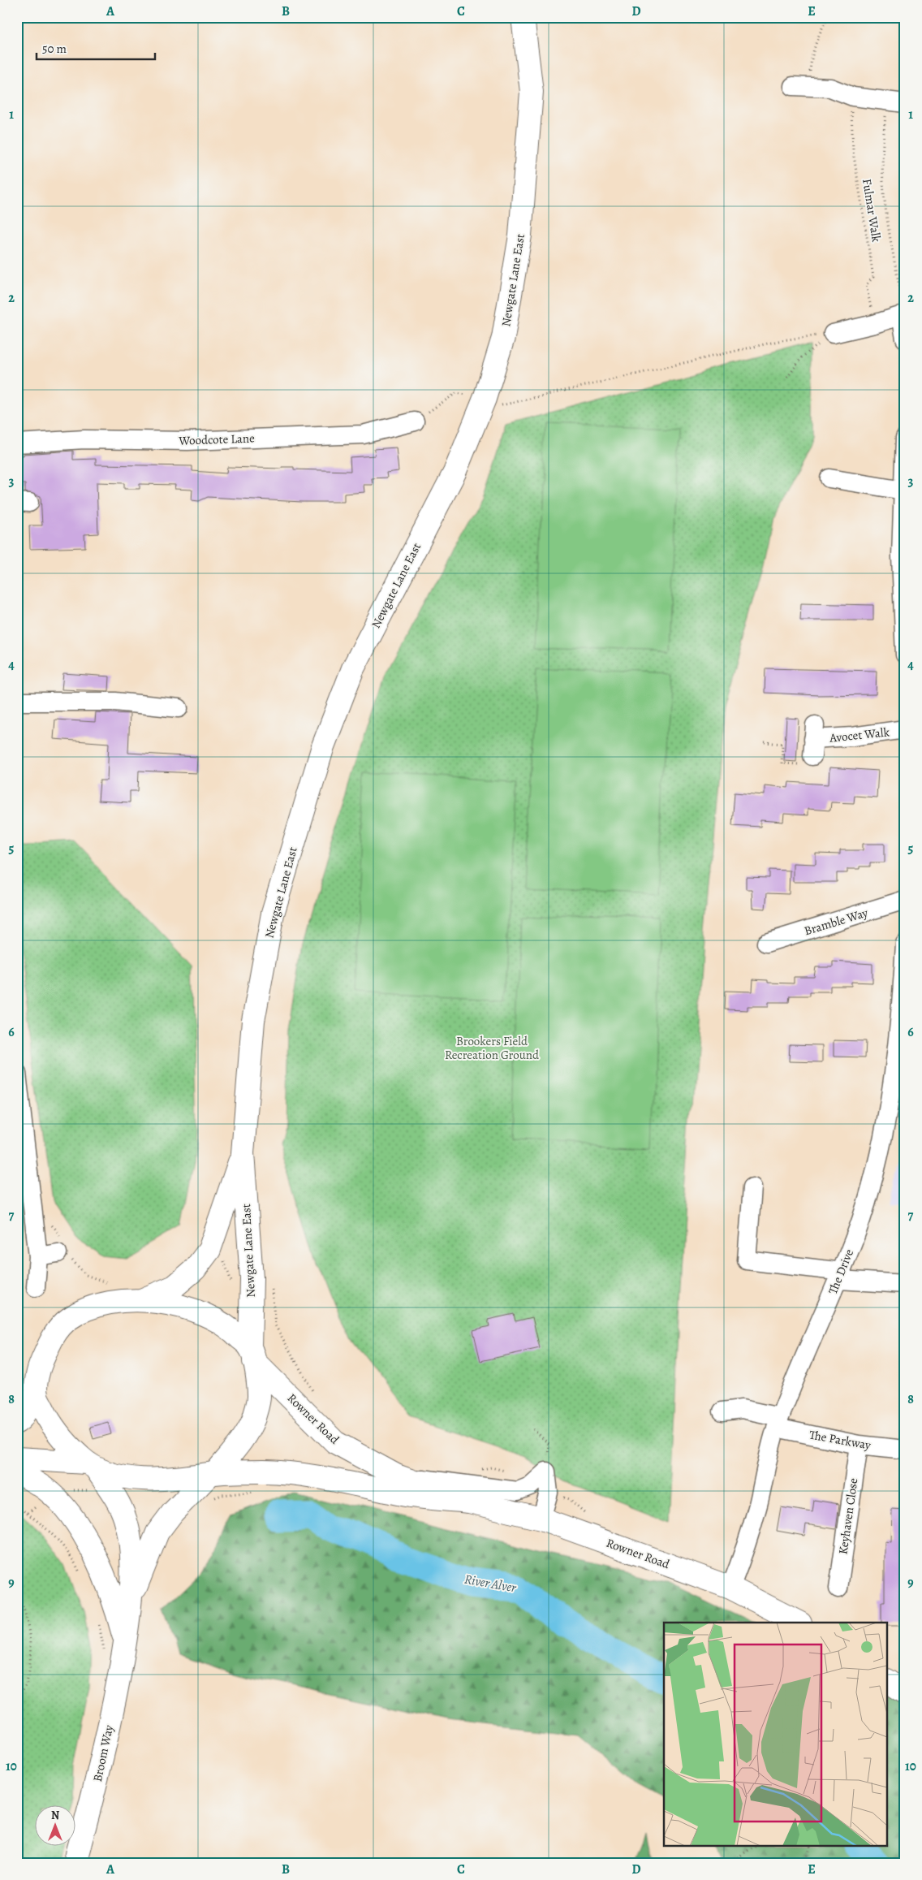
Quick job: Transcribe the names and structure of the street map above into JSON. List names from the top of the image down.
{
  "streets": {
    "main road": ["Newgate Lane East", "Rowner Road", "Broom Way"],
    "street": [
      "Woodcote Lane",
      "Avocet Walk",
      "Bramble Way",
      "The Drive",
      "The Parkway",
      "Keyhaven Close"
    ],
    "path": ["Fulmar Walk"]
  },
  "crossings": [
    ["Newgate Lane East", "Rowner Road"],
    ["Newgate Lane East", "Broom Way"],
    ["The Drive", "Rowner Road"],
    ["The Drive", "The Parkway"],
    ["Rowner Road", "Broom Way"],
    ["The Parkway", "Keyhaven Close"]
  ],
  "water": ["River Alver"],
  "parks": ["Brookers Field Recreation Ground"],
  "scale_bar": "50 m",
  "north": "top",
  "grid": {
    "columns": [
      "A",
      "B",
      "C",
      "D",
      "E"
    ],
    "rows": [
      "1",
      "2",
      "3",
      "4",
      "5",
      "6",
      "7",
      "8",
      "9",
      "10"
    ]
  }
}
